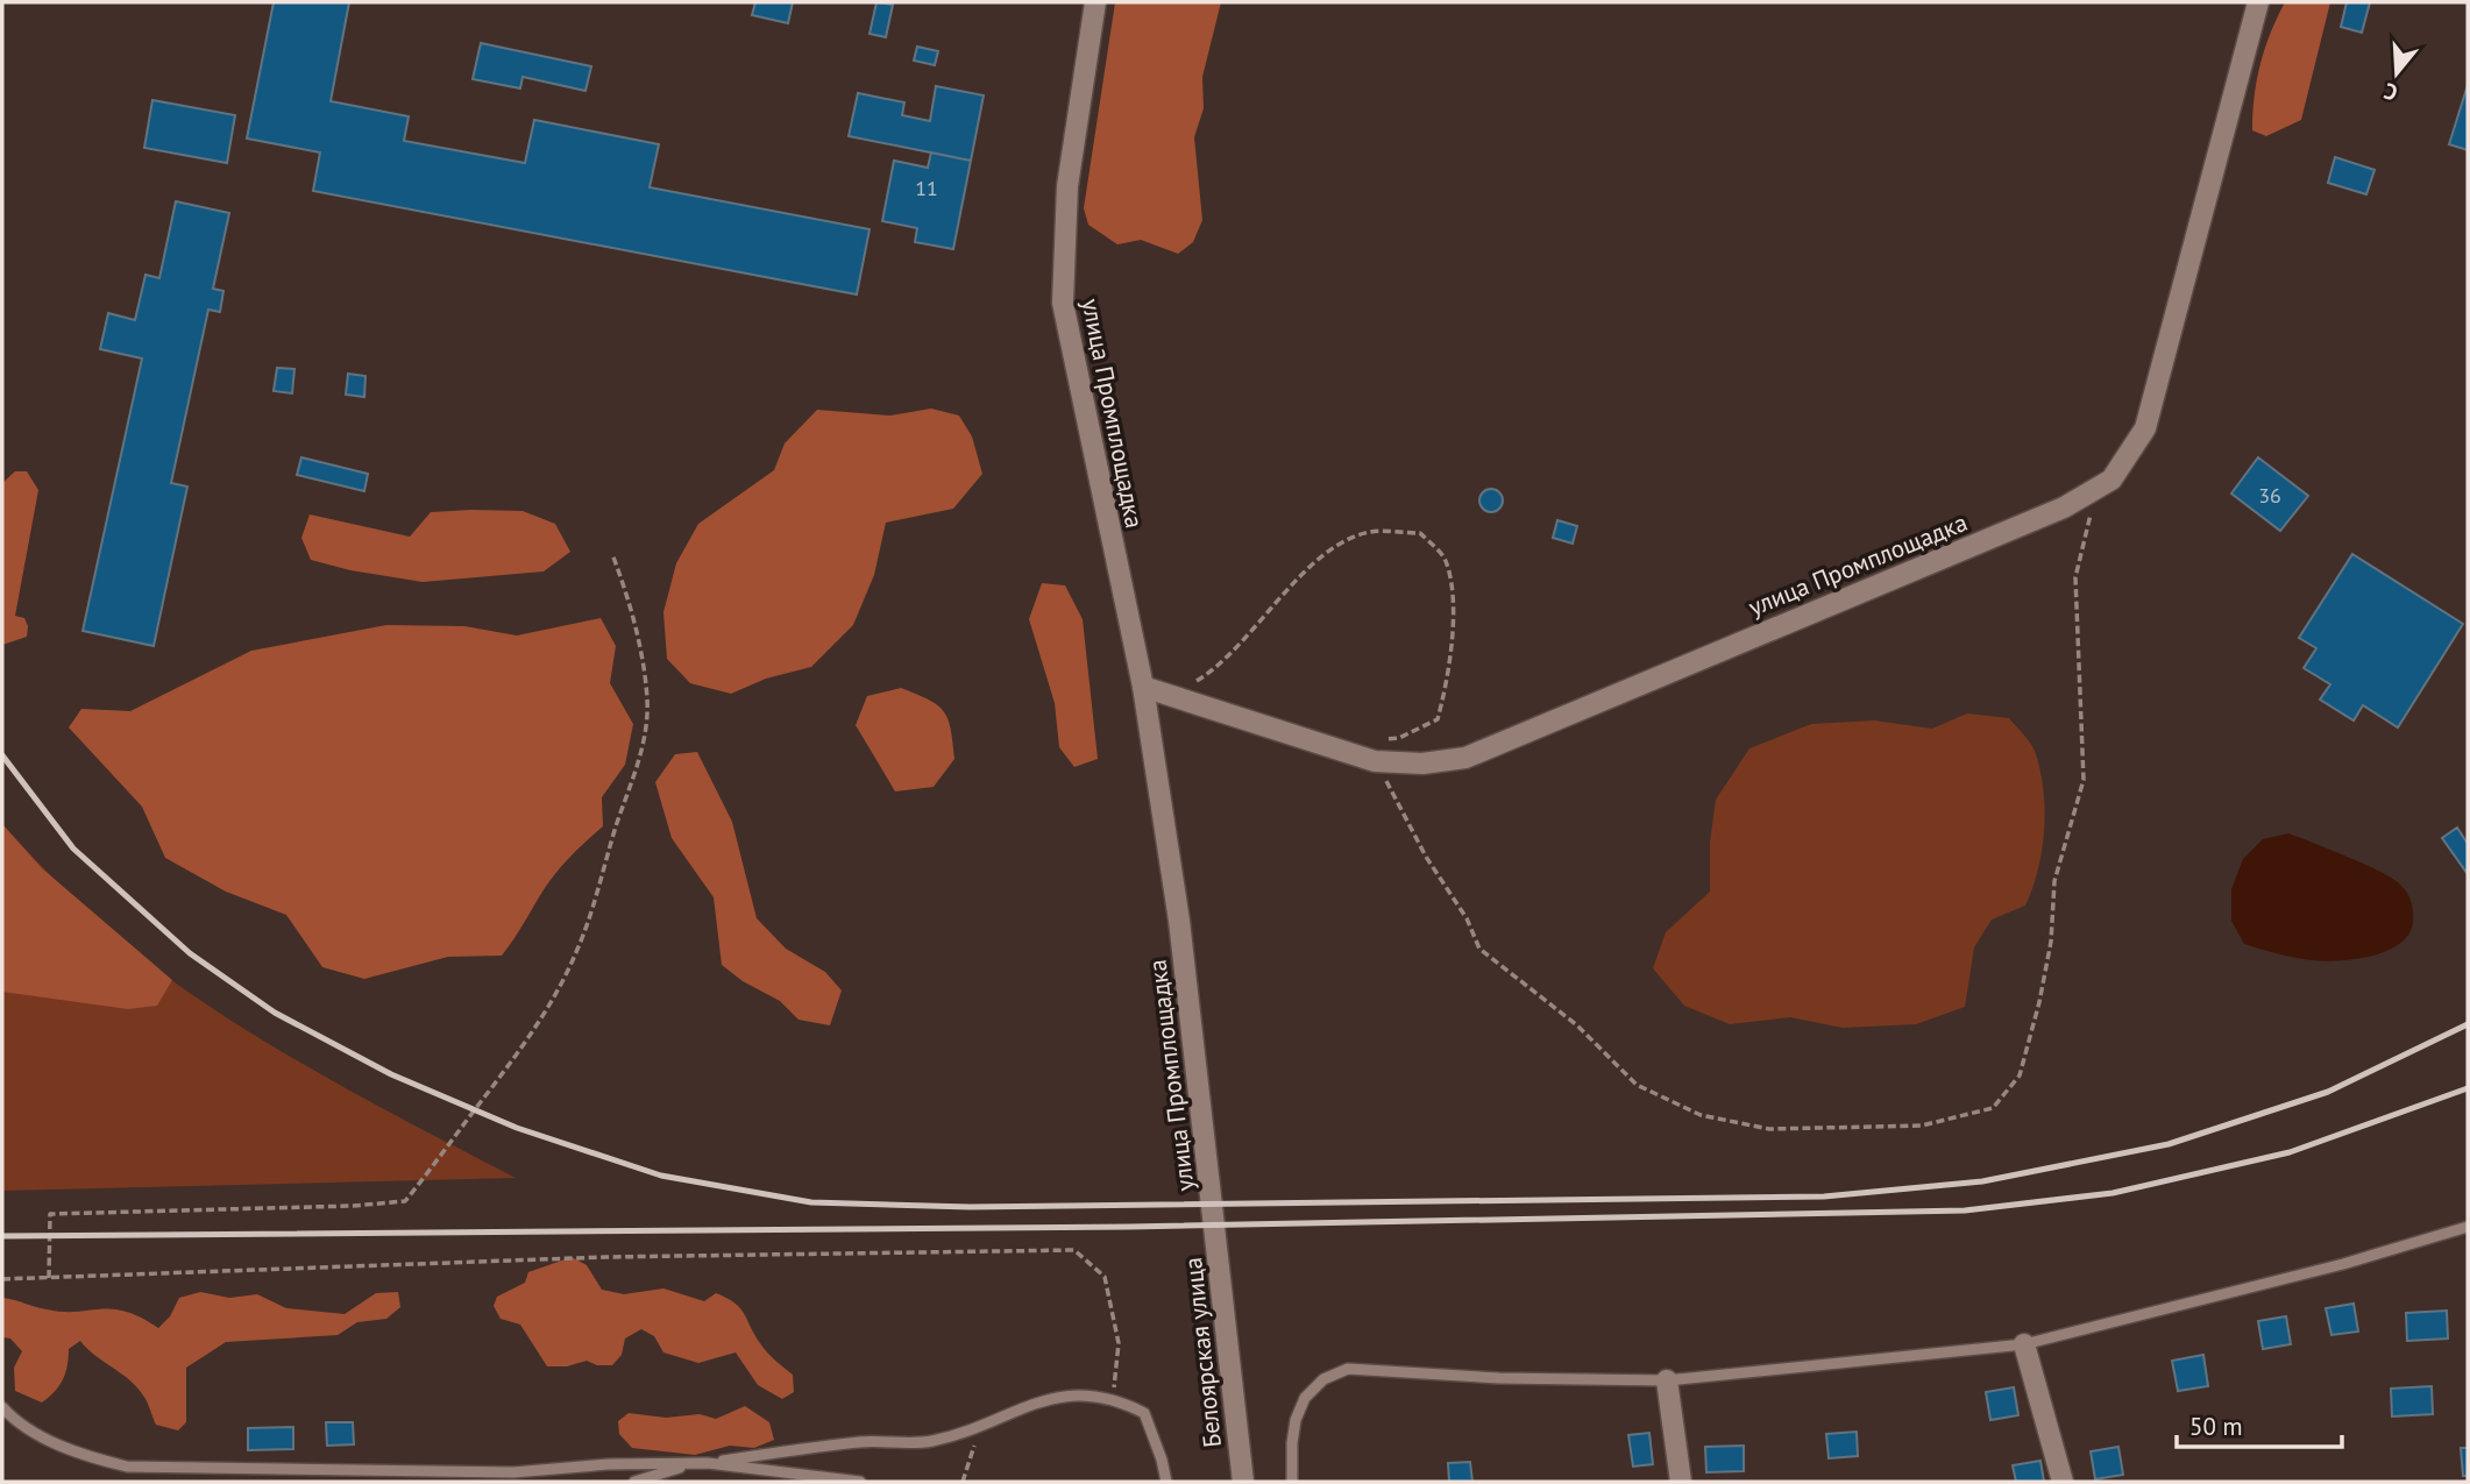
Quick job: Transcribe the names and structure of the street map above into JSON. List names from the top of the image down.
{
  "streets": {
    "street": ["улица Промплощадка", "Белоярская улица"]
  },
  "crossings": [
    ["улица Промплощадка", "Белоярская улица"]
  ],
  "house_numbers": ["11", "36"],
  "scale_bar": "50 m",
  "north": "bottom"
}
